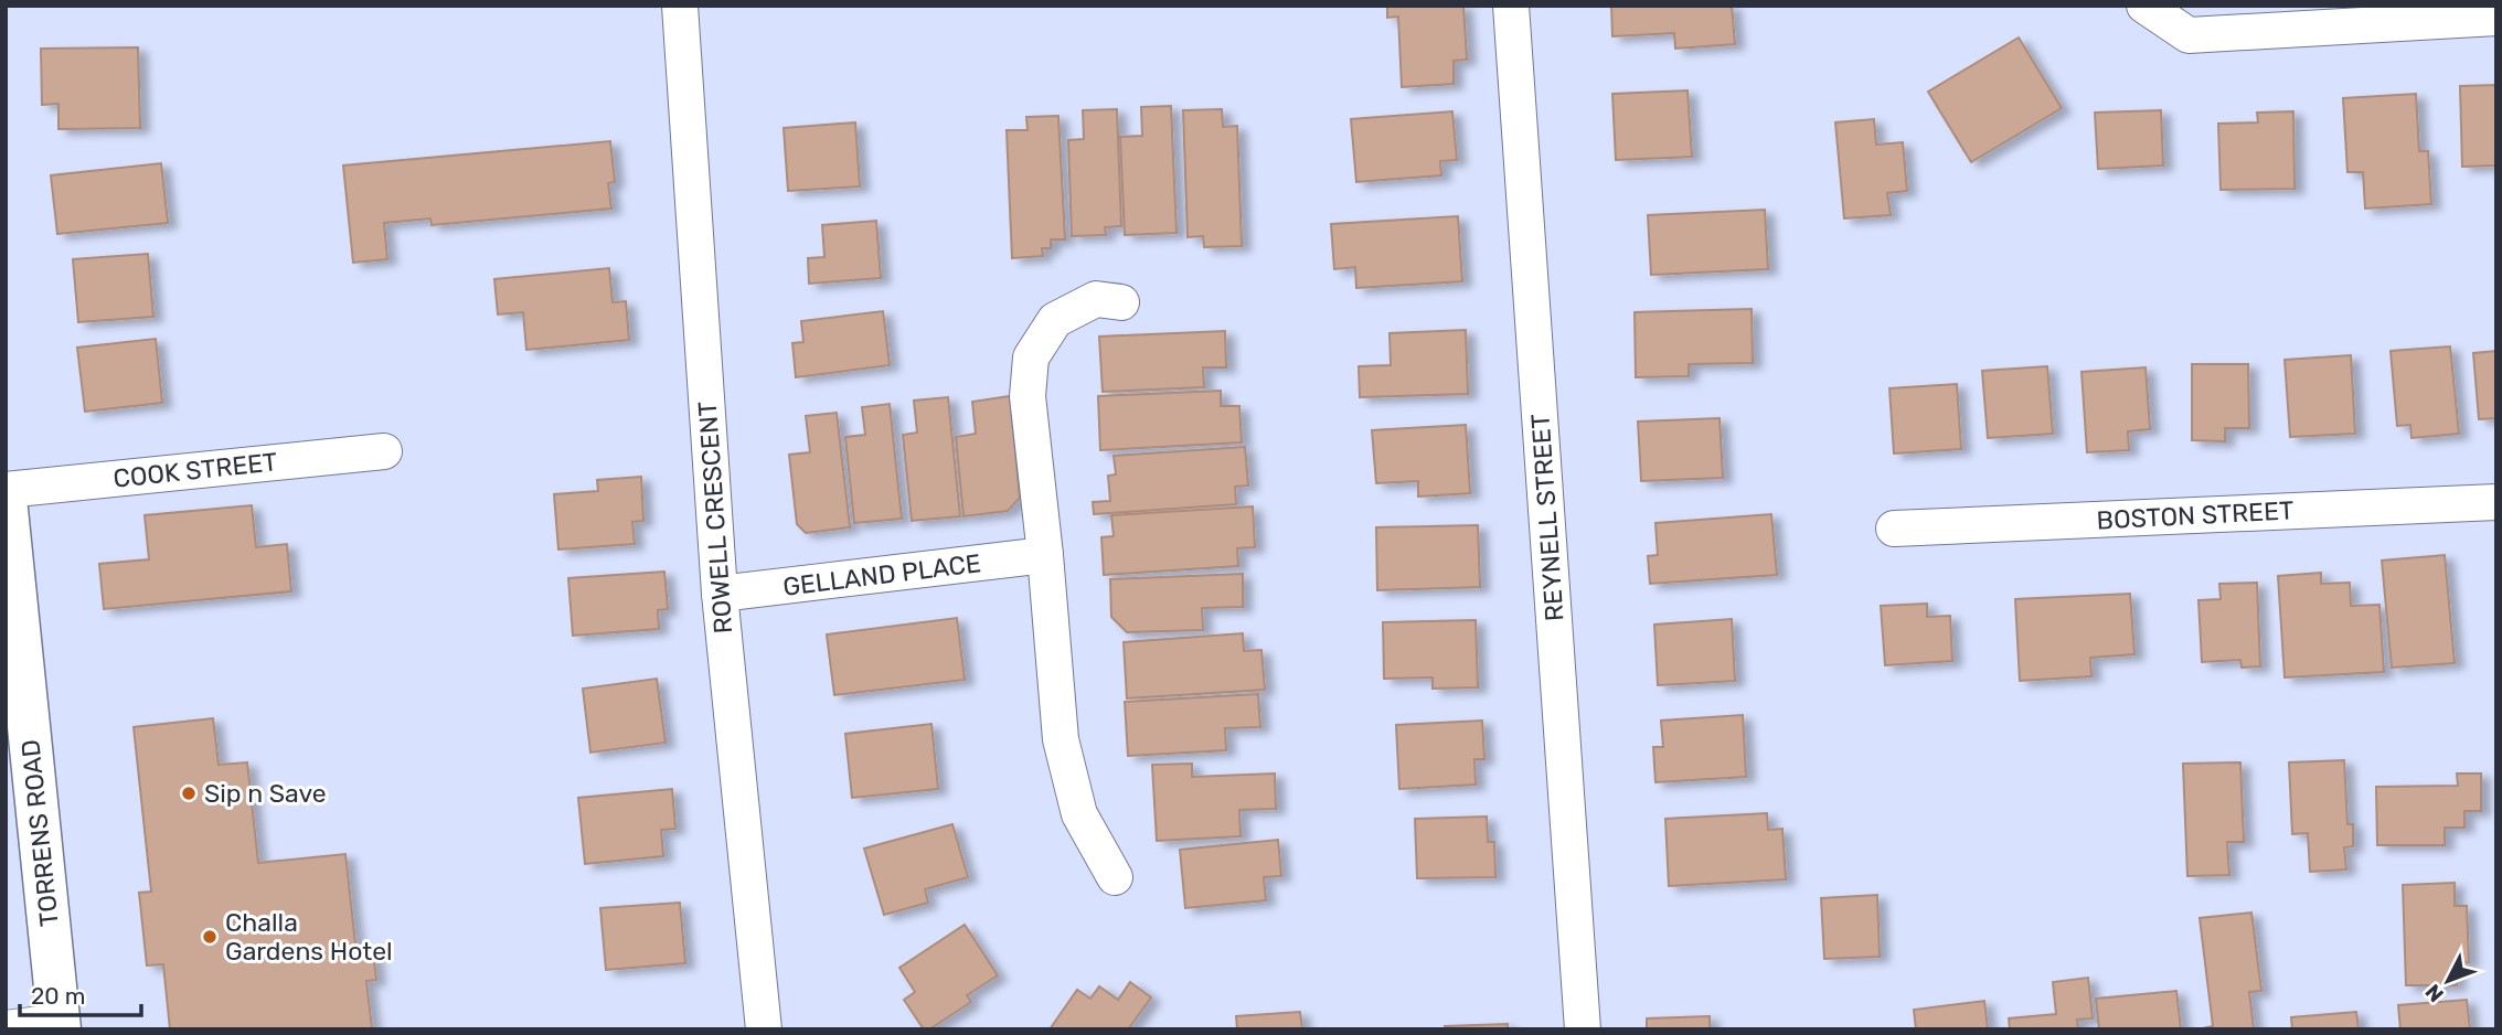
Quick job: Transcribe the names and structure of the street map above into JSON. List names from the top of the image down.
{
  "streets": {
    "main road": ["TORRENS ROAD"],
    "street": [
      "COOK STREET",
      "BOSTON STREET",
      "ROWELL CRESCENT",
      "REYNELL STREET",
      "GELLAND PLACE"
    ]
  },
  "crossings": [
    ["ROWELL CRESCENT", "GELLAND PLACE"]
  ],
  "places": ["Sip n Save", "Challa Gardens Hotel"],
  "scale_bar": "20 m",
  "north": "bottom left"
}
